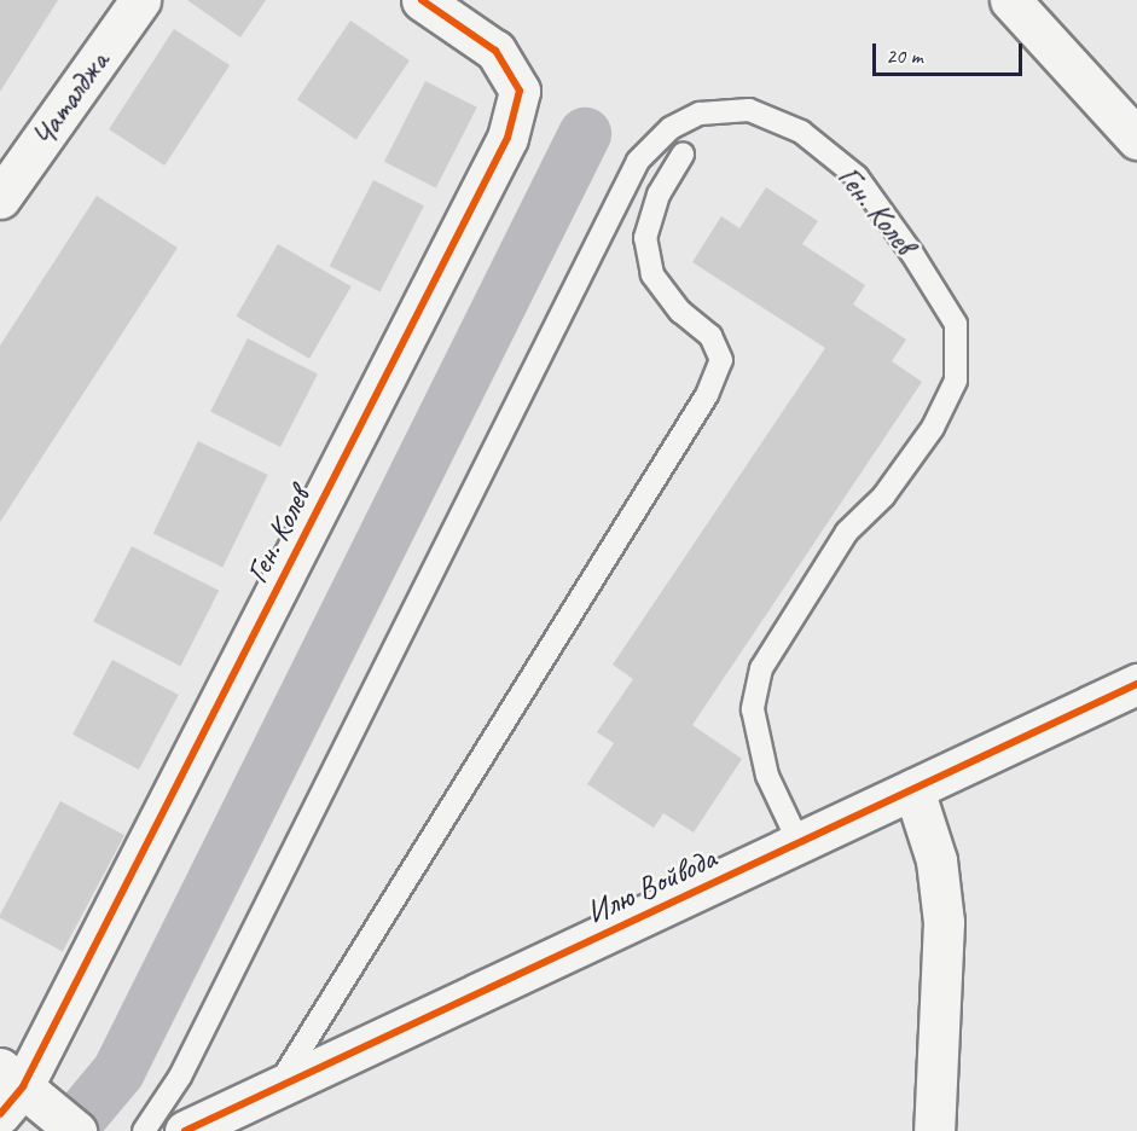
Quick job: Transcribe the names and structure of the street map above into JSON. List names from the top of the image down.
{
  "streets": {
    "street": ["Чаталджа", "Ген. Колев", "Илю Войвода"]
  },
  "crossings": [
    ["Ген. Колев", "Илю Войвода"]
  ],
  "scale_bar": "20 m"
}
